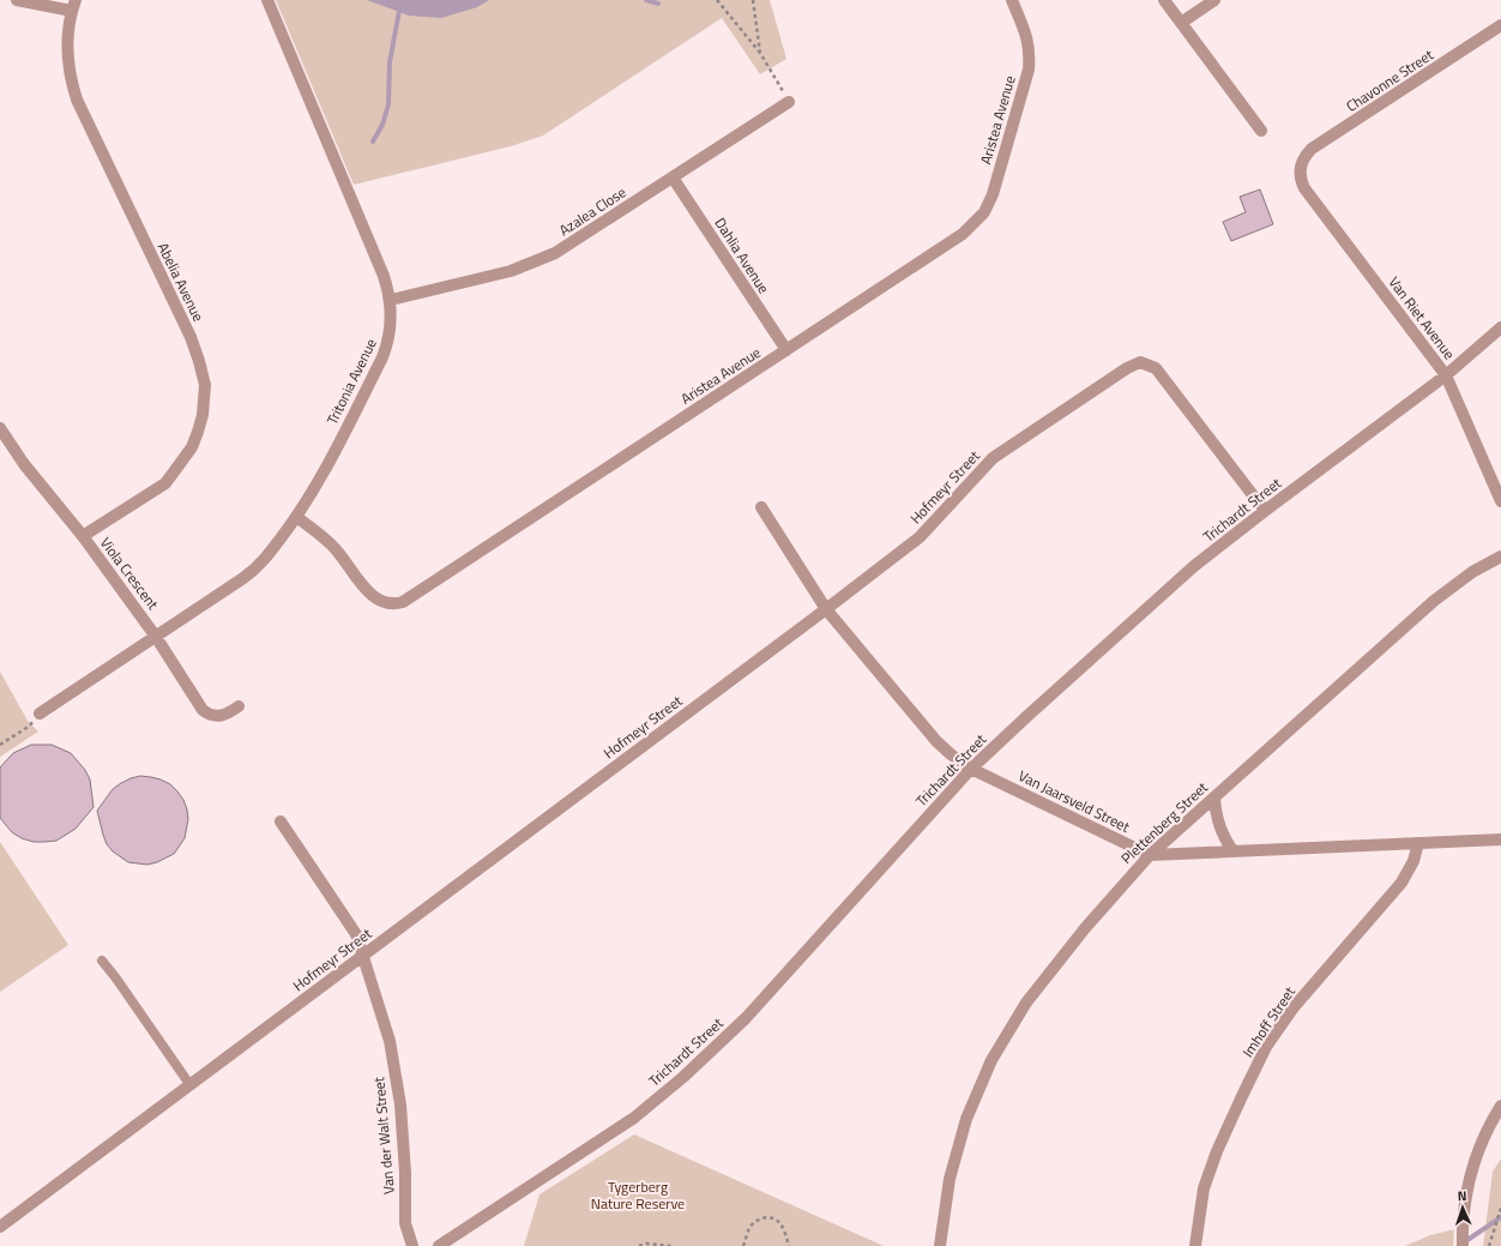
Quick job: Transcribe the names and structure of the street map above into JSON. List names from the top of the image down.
{
  "streets": {
    "street": [
      "Chavonne Street",
      "Aristea Avenue",
      "Azalea Close",
      "Dahlia Avenue",
      "Abelia Avenue",
      "Van Riet Avenue",
      "Tritonia Avenue",
      "Hofmeyr Street",
      "Trichardt Street",
      "Viola Crescent",
      "Van Jaarsveld Street",
      "Plettenberg Street",
      "Imhoff Street",
      "Van der Walt Street"
    ]
  },
  "crossings": [
    ["Chavonne Street", "Van Riet Avenue"],
    ["Aristea Avenue", "Dahlia Avenue"],
    ["Aristea Avenue", "Tritonia Avenue"],
    ["Azalea Close", "Dahlia Avenue"],
    ["Azalea Close", "Tritonia Avenue"],
    ["Abelia Avenue", "Viola Crescent"],
    ["Van Riet Avenue", "Trichardt Street"],
    ["Tritonia Avenue", "Viola Crescent"],
    ["Hofmeyr Street", "Trichardt Street"],
    ["Hofmeyr Street", "Van Jaarsveld Street"],
    ["Hofmeyr Street", "Van der Walt Street"],
    ["Trichardt Street", "Van Jaarsveld Street"],
    ["Van Jaarsveld Street", "Plettenberg Street"],
    ["Van Jaarsveld Street", "Imhoff Street"]
  ],
  "parks": ["Tygerberg Nature Reserve"],
  "north": "top"
}
